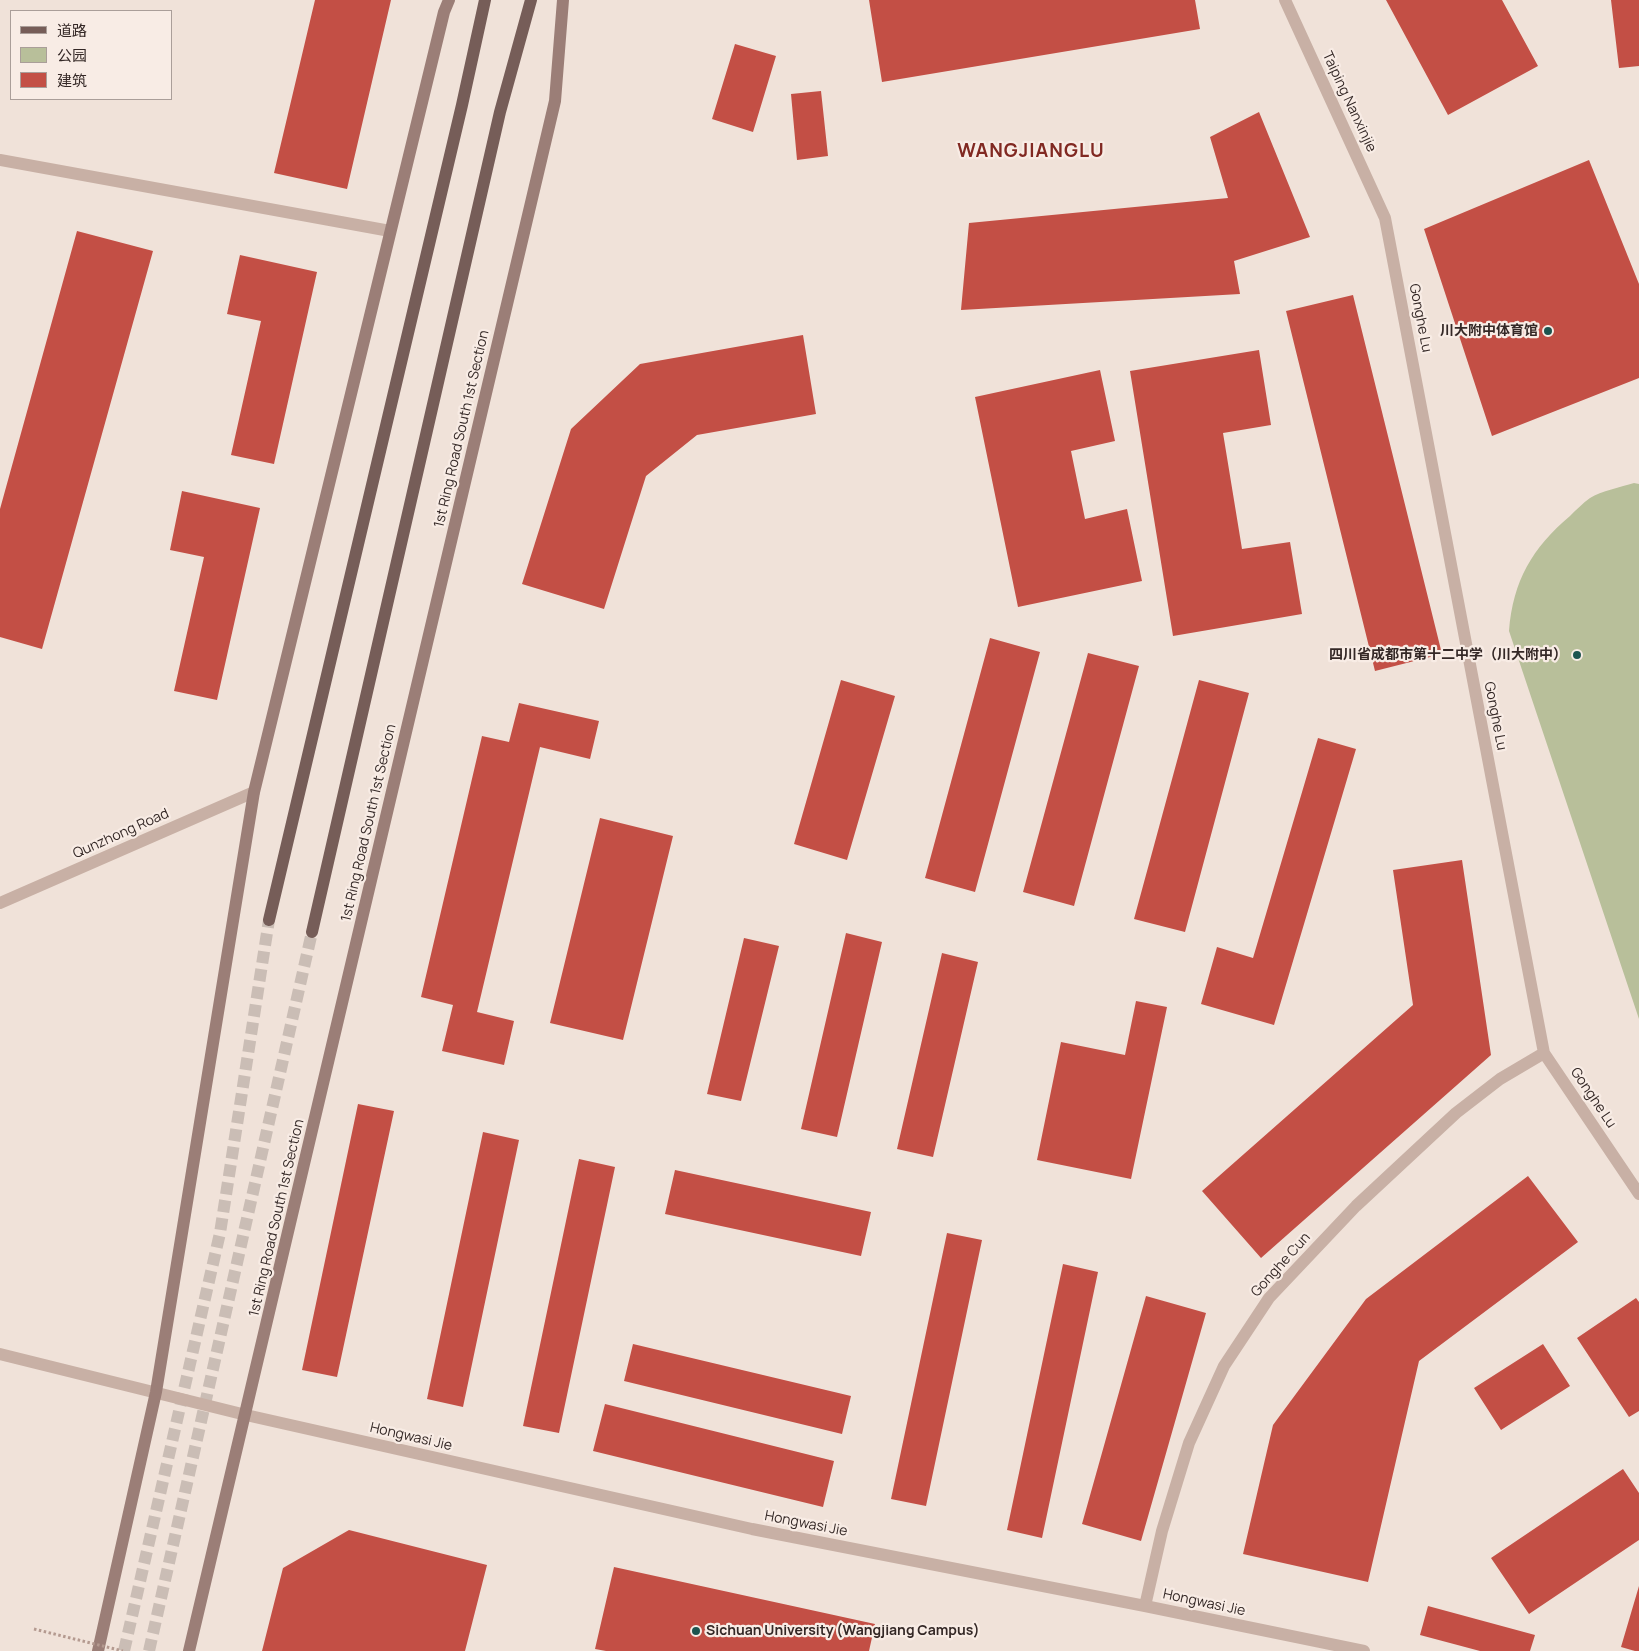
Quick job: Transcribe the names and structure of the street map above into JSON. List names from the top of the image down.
{
  "streets": {
    "main road": ["1st Ring Road South 1st Section"],
    "street": [
      "Taiping Nanxinjie",
      "Gonghe Lu",
      "Qunzhong Road",
      "Gonghe Cun",
      "Hongwasi Jie"
    ]
  },
  "crossings": [
    ["Taiping Nanxinjie", "Gonghe Lu"],
    ["Gonghe Lu", "Gonghe Cun"],
    ["1st Ring Road South 1st Section", "Hongwasi Jie"],
    ["Gonghe Cun", "Hongwasi Jie"]
  ],
  "districts": ["WANGJIANGLU"],
  "places": ["川大附中体育馆", "四川省成都市第十二中学（川大附中）", "Sichuan University (Wangjiang Campus)"],
  "legend": ["道路", "公园", "建筑"]
}
